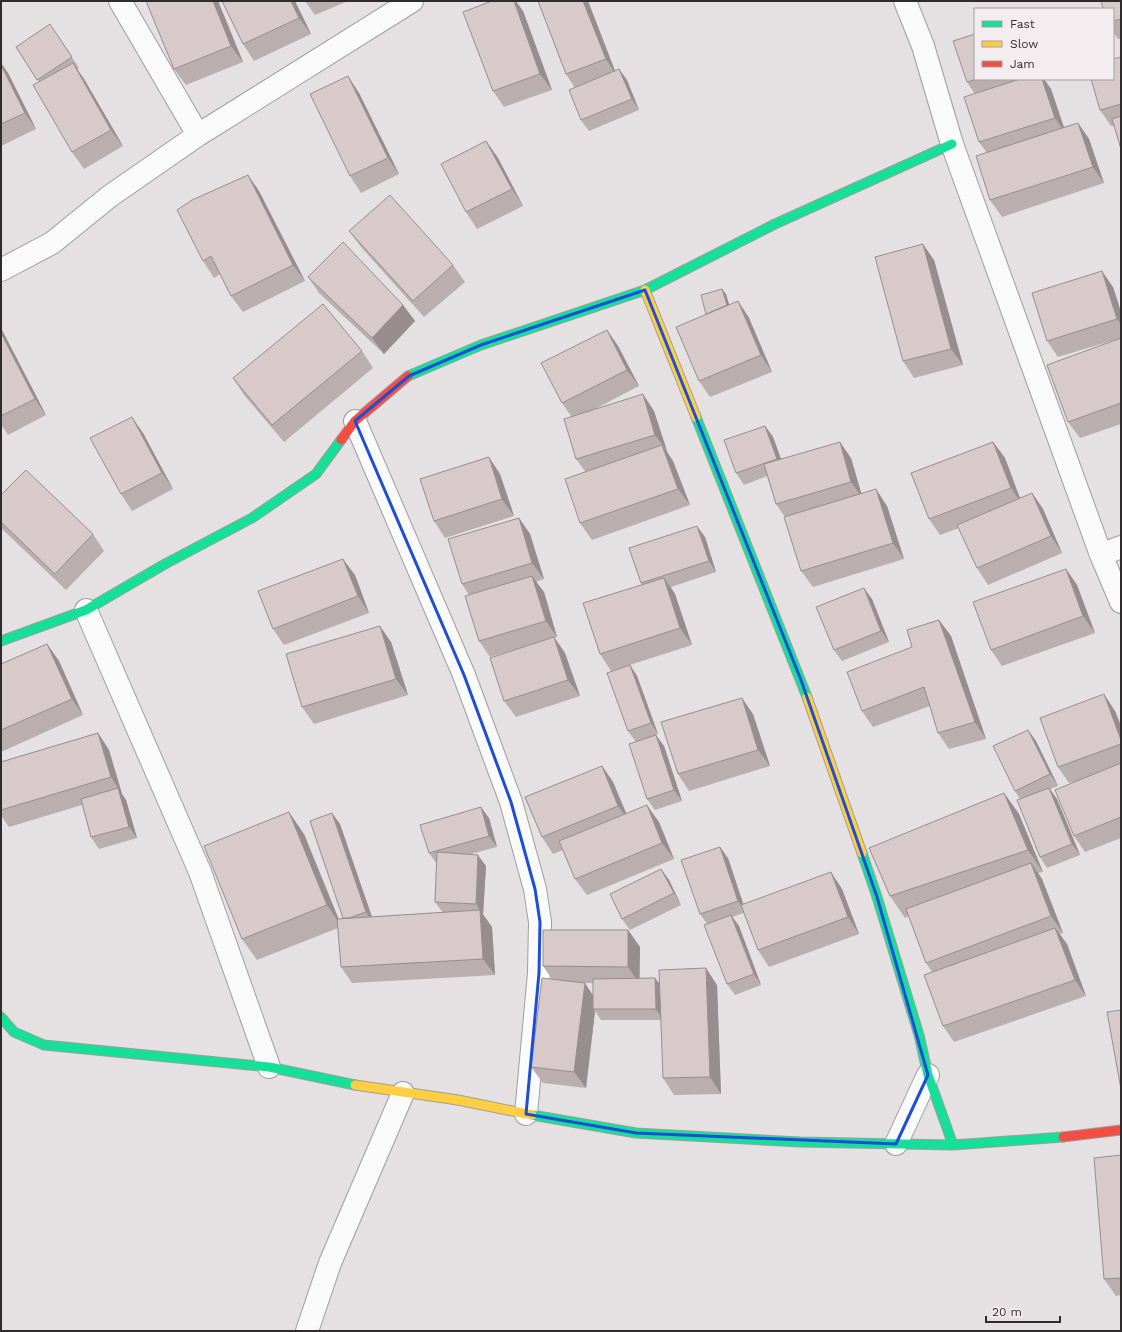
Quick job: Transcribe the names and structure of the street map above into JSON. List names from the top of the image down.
{
  "legend": ["Fast", "Slow", "Jam"],
  "scale_bar": "20 m"
}
